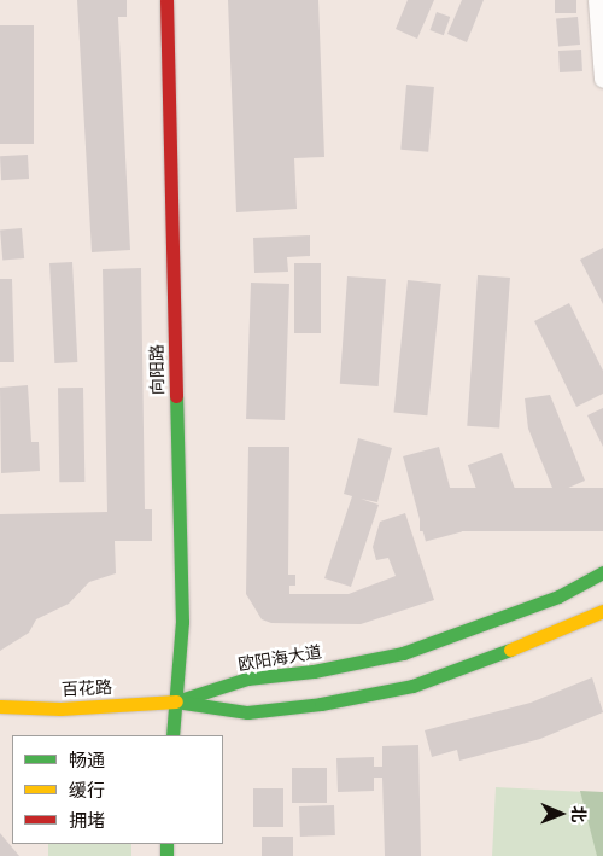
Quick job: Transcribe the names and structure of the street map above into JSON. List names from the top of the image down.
{
  "streets": {
    "main road": ["向阳路", "欧阳海大道", "百花路"]
  },
  "crossings": [
    ["向阳路", "欧阳海大道"],
    ["向阳路", "百花路"],
    ["欧阳海大道", "百花路"]
  ],
  "legend": ["畅通", "缓行", "拥堵"],
  "north": "right"
}
